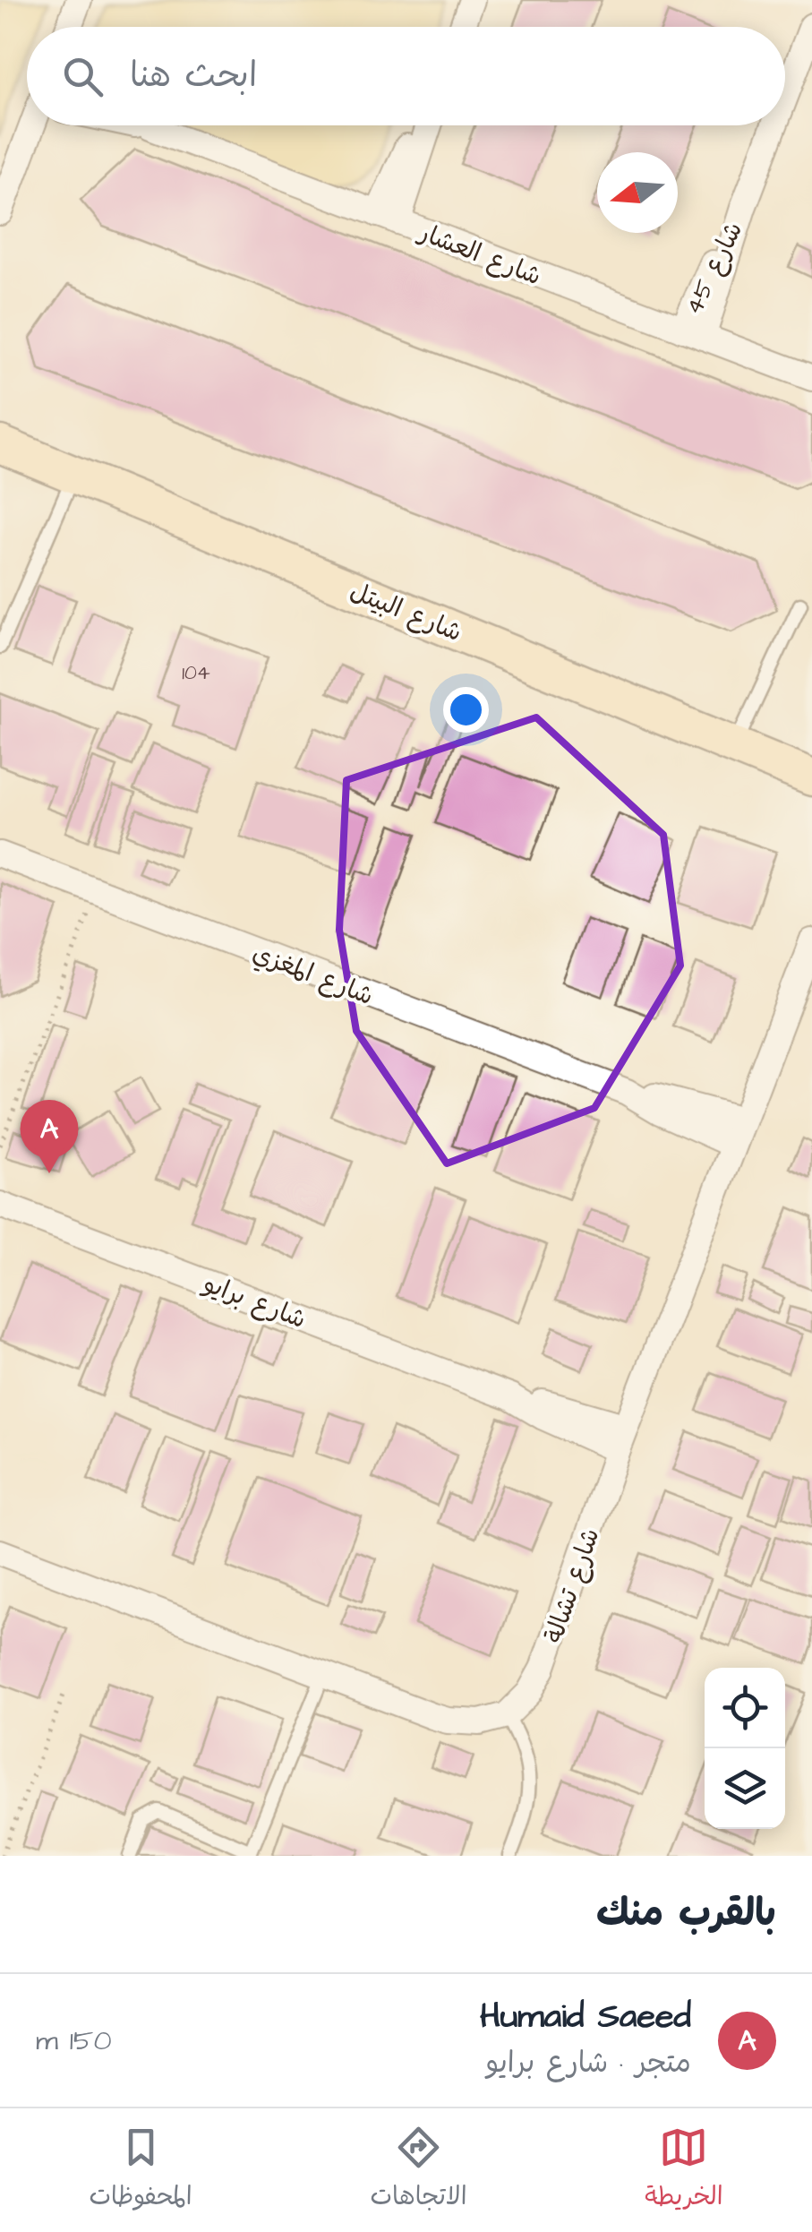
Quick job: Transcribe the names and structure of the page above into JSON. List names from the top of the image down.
{
  "streets": {
    "street": [
      "شارع العشار",
      "شارع 45",
      "شارع البيتل",
      "شارع المغزي",
      "شارع برايو",
      "شارع تشالة"
    ]
  },
  "crossings": [
    ["شارع العشار", "شارع 45"],
    ["شارع المغزي", "شارع تشالة"],
    ["شارع برايو", "شارع تشالة"]
  ],
  "house_numbers": ["104"],
  "north": "left",
  "page": {
    "search": "ابحث هنا",
    "pins": "A",
    "heading": "بالقرب منك",
    "list": [
      {
        "mark": "A",
        "name": "Humaid Saeed",
        "note": "متجر · شارع برايو",
        "value": "150 m"
      }
    ],
    "nav": ["الخريطة", "الاتجاهات", "المحفوظات"]
  }
}
